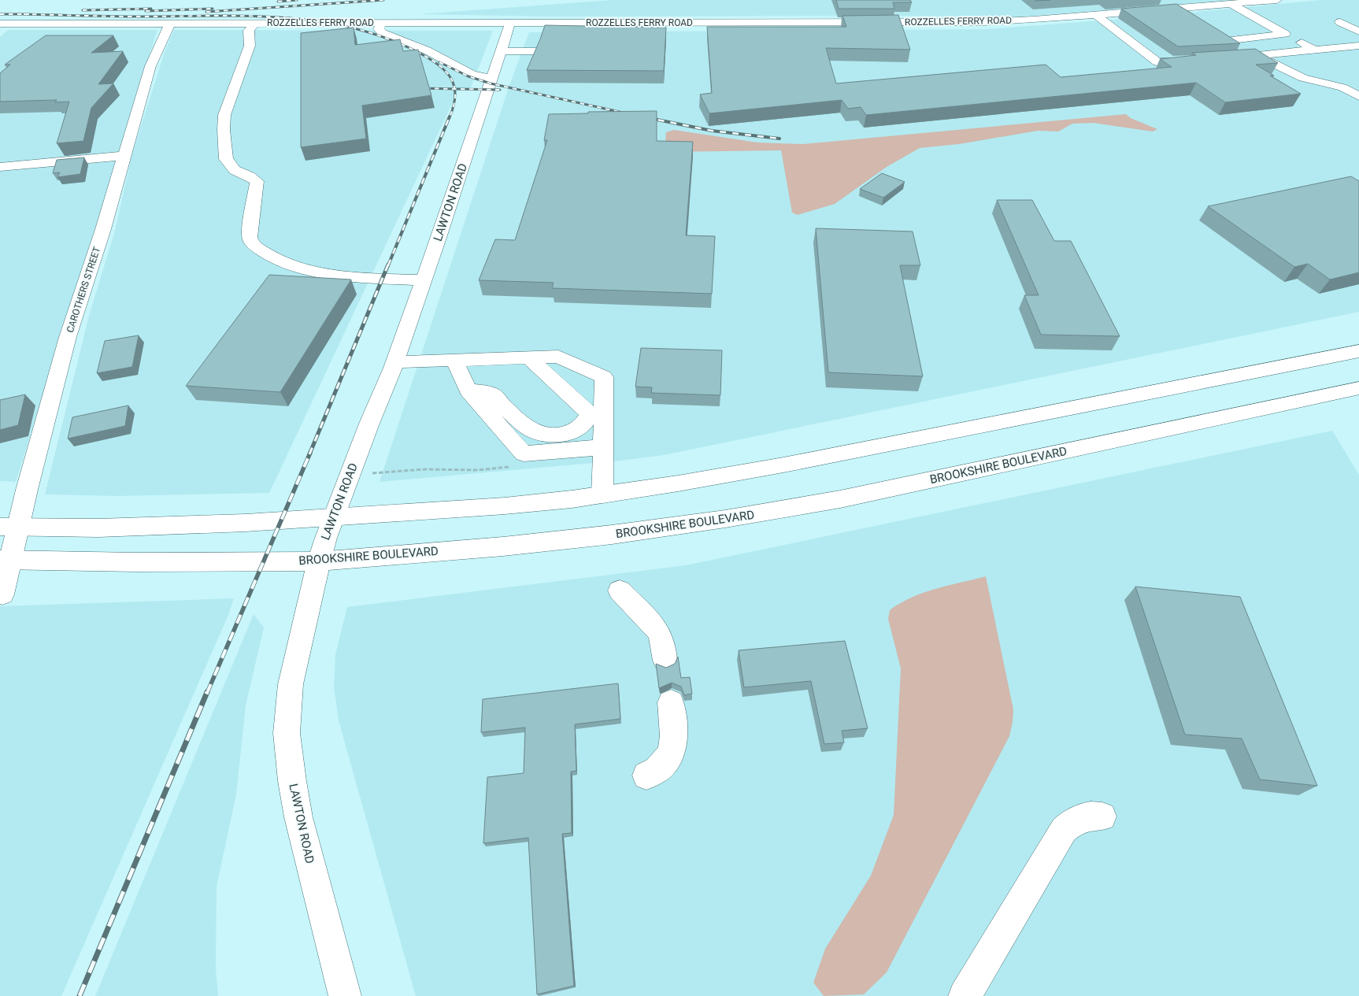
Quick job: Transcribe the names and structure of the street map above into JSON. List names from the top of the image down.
{
  "streets": {
    "main road": [
      "ROZZELLES FERRY ROAD",
      "LAWTON ROAD",
      "CAROTHERS STREET",
      "BROOKSHIRE BOULEVARD"
    ]
  },
  "crossings": [
    ["ROZZELLES FERRY ROAD", "LAWTON ROAD"],
    ["ROZZELLES FERRY ROAD", "CAROTHERS STREET"],
    ["LAWTON ROAD", "BROOKSHIRE BOULEVARD"],
    ["CAROTHERS STREET", "BROOKSHIRE BOULEVARD"]
  ]
}
